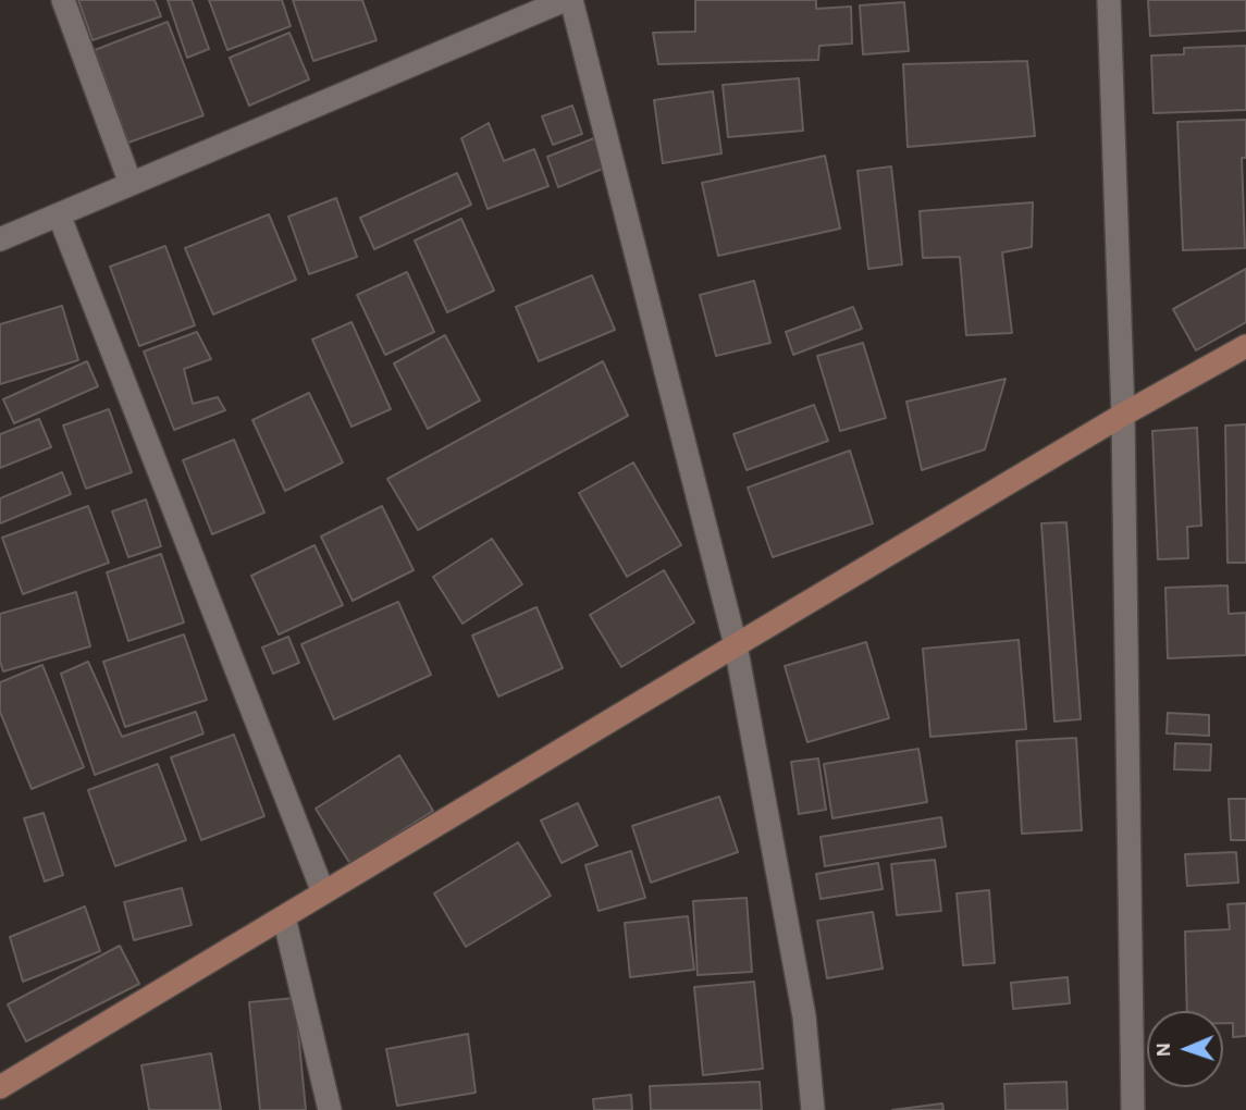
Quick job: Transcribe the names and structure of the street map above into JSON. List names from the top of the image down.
{
  "north": "left"
}
